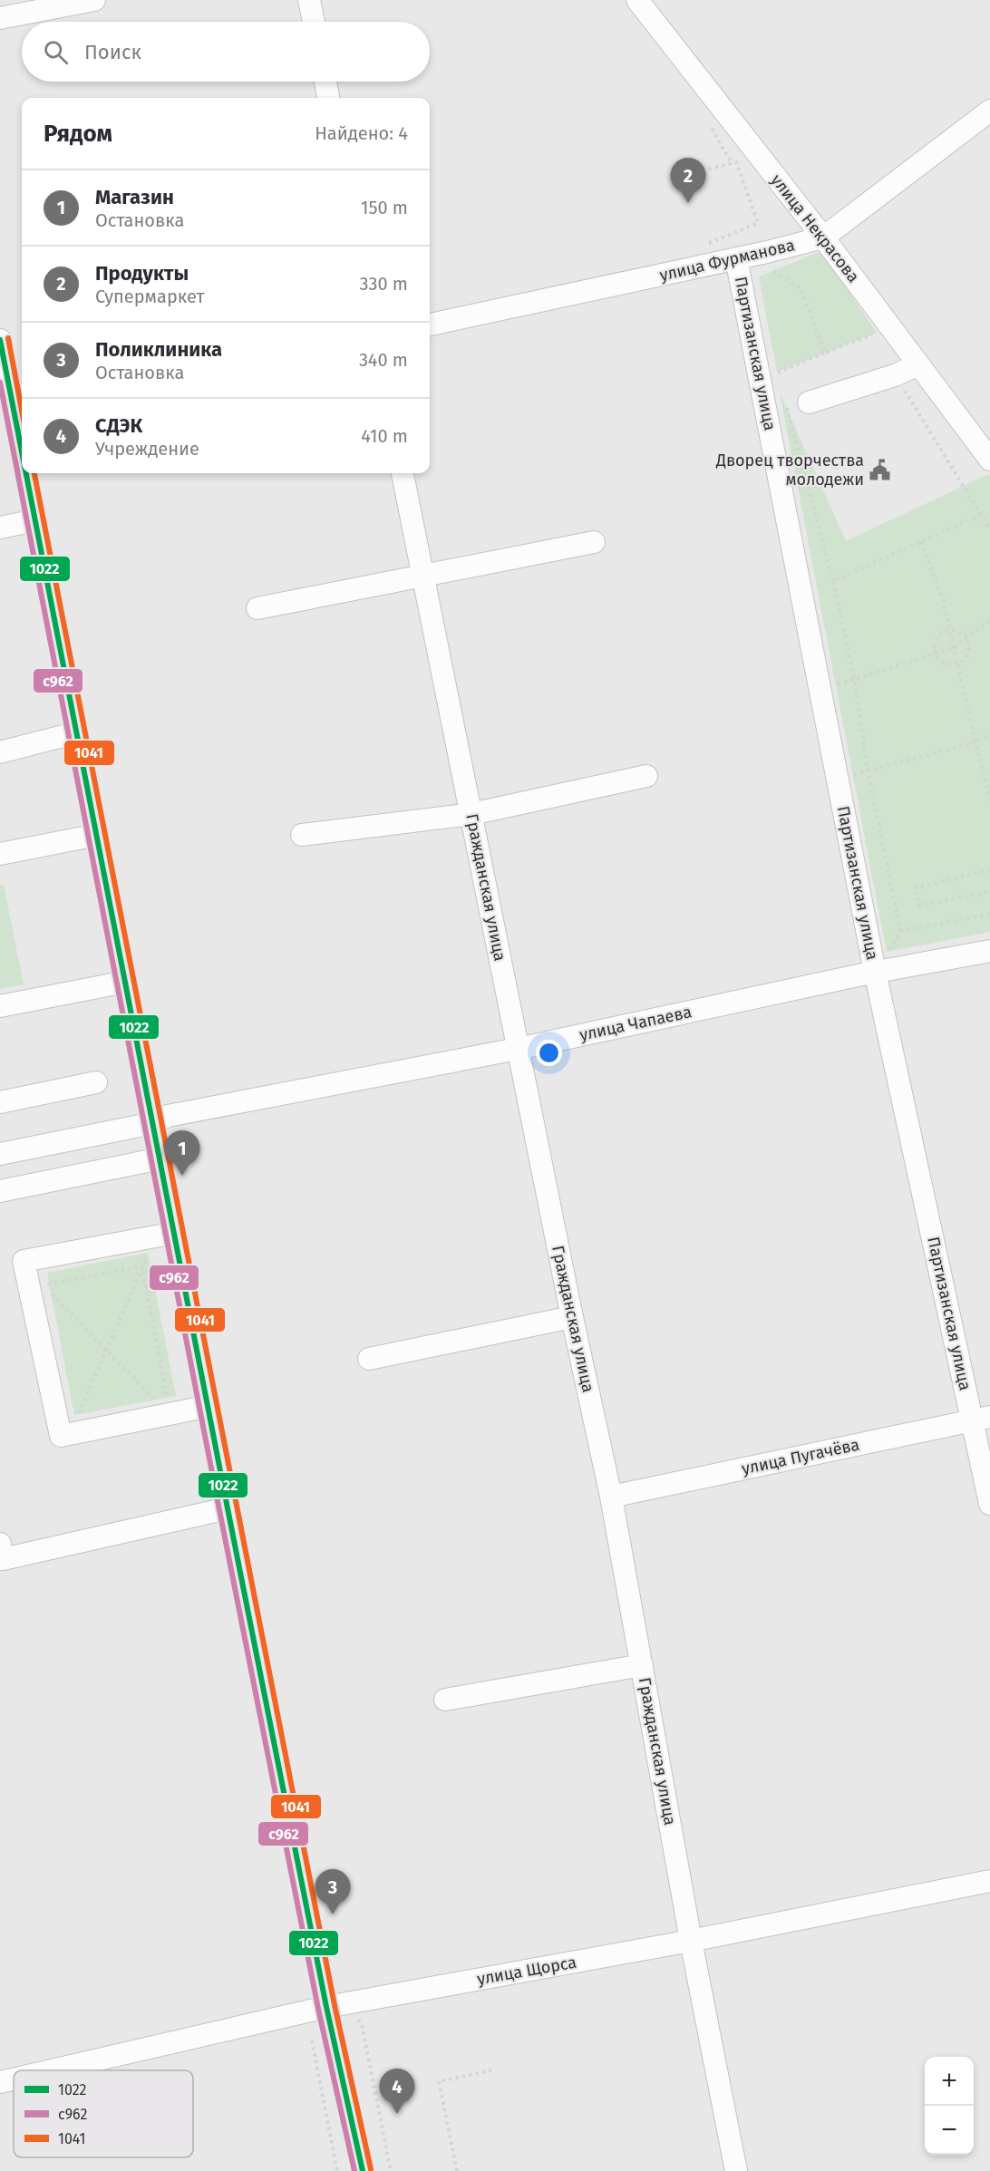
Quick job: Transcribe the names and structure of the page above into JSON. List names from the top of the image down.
{
  "streets": {
    "street": [
      "улица Некрасова",
      "улица Фурманова",
      "Партизанская улица",
      "Гражданская улица",
      "улица Чапаева",
      "улица Пугачёва",
      "улица Щорса"
    ]
  },
  "crossings": [
    ["улица Некрасова", "улица Фурманова"],
    ["улица Фурманова", "Партизанская улица"],
    ["Партизанская улица", "улица Чапаева"],
    ["Партизанская улица", "улица Пугачёва"],
    ["Гражданская улица", "улица Чапаева"],
    ["Гражданская улица", "улица Пугачёва"],
    ["Гражданская улица", "улица Щорса"]
  ],
  "places": {
    "public building": ["Дворец творчества молодежи"]
  },
  "lines": ["transit line 1041", "transit line 1022", "transit line с962"],
  "legend": ["1022", "с962", "1041"],
  "page": {
    "search": "Поиск",
    "heading": ["Рядом", "Найдено: 4"],
    "pins": [
      "2",
      "1",
      "3",
      "4"
    ],
    "list": [
      {
        "mark": "1",
        "name": "Магазин",
        "note": "Остановка",
        "value": "150 m"
      },
      {
        "mark": "2",
        "name": "Продукты",
        "note": "Супермаркет",
        "value": "330 m"
      },
      {
        "mark": "3",
        "name": "Поликлиника",
        "note": "Остановка",
        "value": "340 m"
      },
      {
        "mark": "4",
        "name": "СДЭК",
        "note": "Учреждение",
        "value": "410 m"
      }
    ],
    "map_buttons": ["+", "−"]
  }
}
